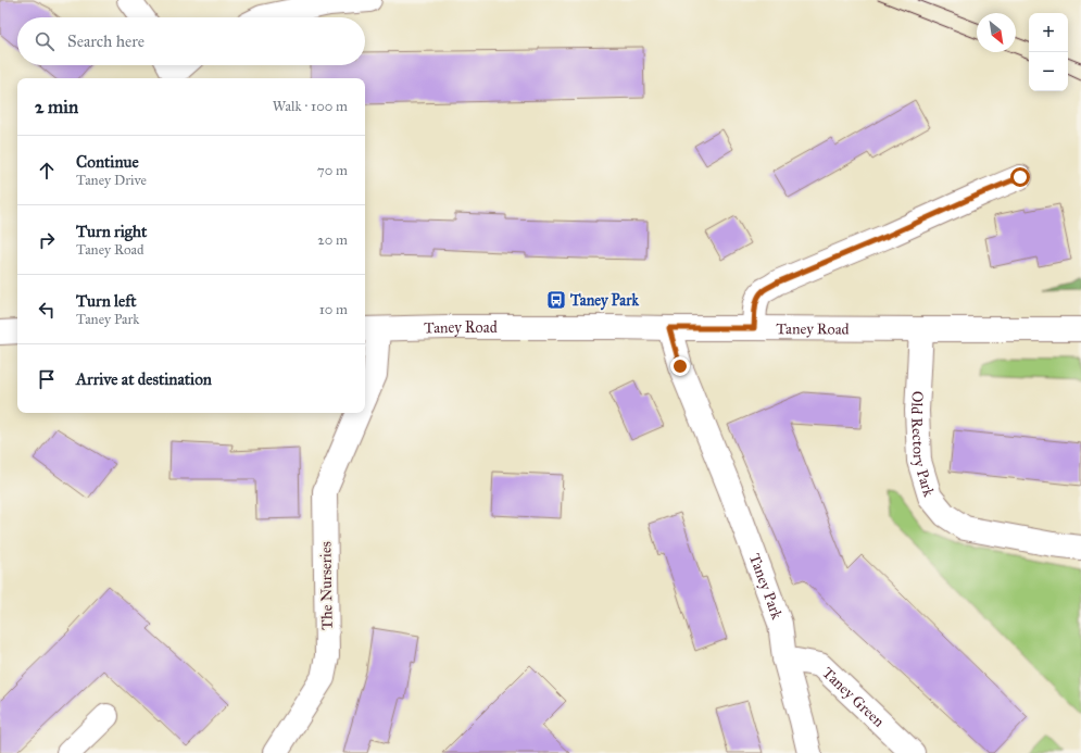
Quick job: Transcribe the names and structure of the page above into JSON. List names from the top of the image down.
{
  "streets": {
    "street": [
      "Taney Road",
      "Old Rectory Park",
      "The Nurseries",
      "Taney Park",
      "Taney Green"
    ]
  },
  "crossings": [
    ["Taney Road", "Old Rectory Park"],
    ["Taney Road", "Taney Park"],
    ["Taney Park", "Taney Green"]
  ],
  "places": {
    "bus stop": ["Taney Park"]
  },
  "north": "bottom right",
  "page": {
    "map_buttons": ["+", "−"],
    "search": "Search here",
    "heading": ["2 min", "Walk · 100 m"],
    "list": [
      ["Continue", "Taney Drive", "70 m"],
      ["Turn right", "Taney Road", "20 m"],
      ["Turn left", "Taney Park", "10 m"],
      "Arrive at destination"
    ]
  }
}
